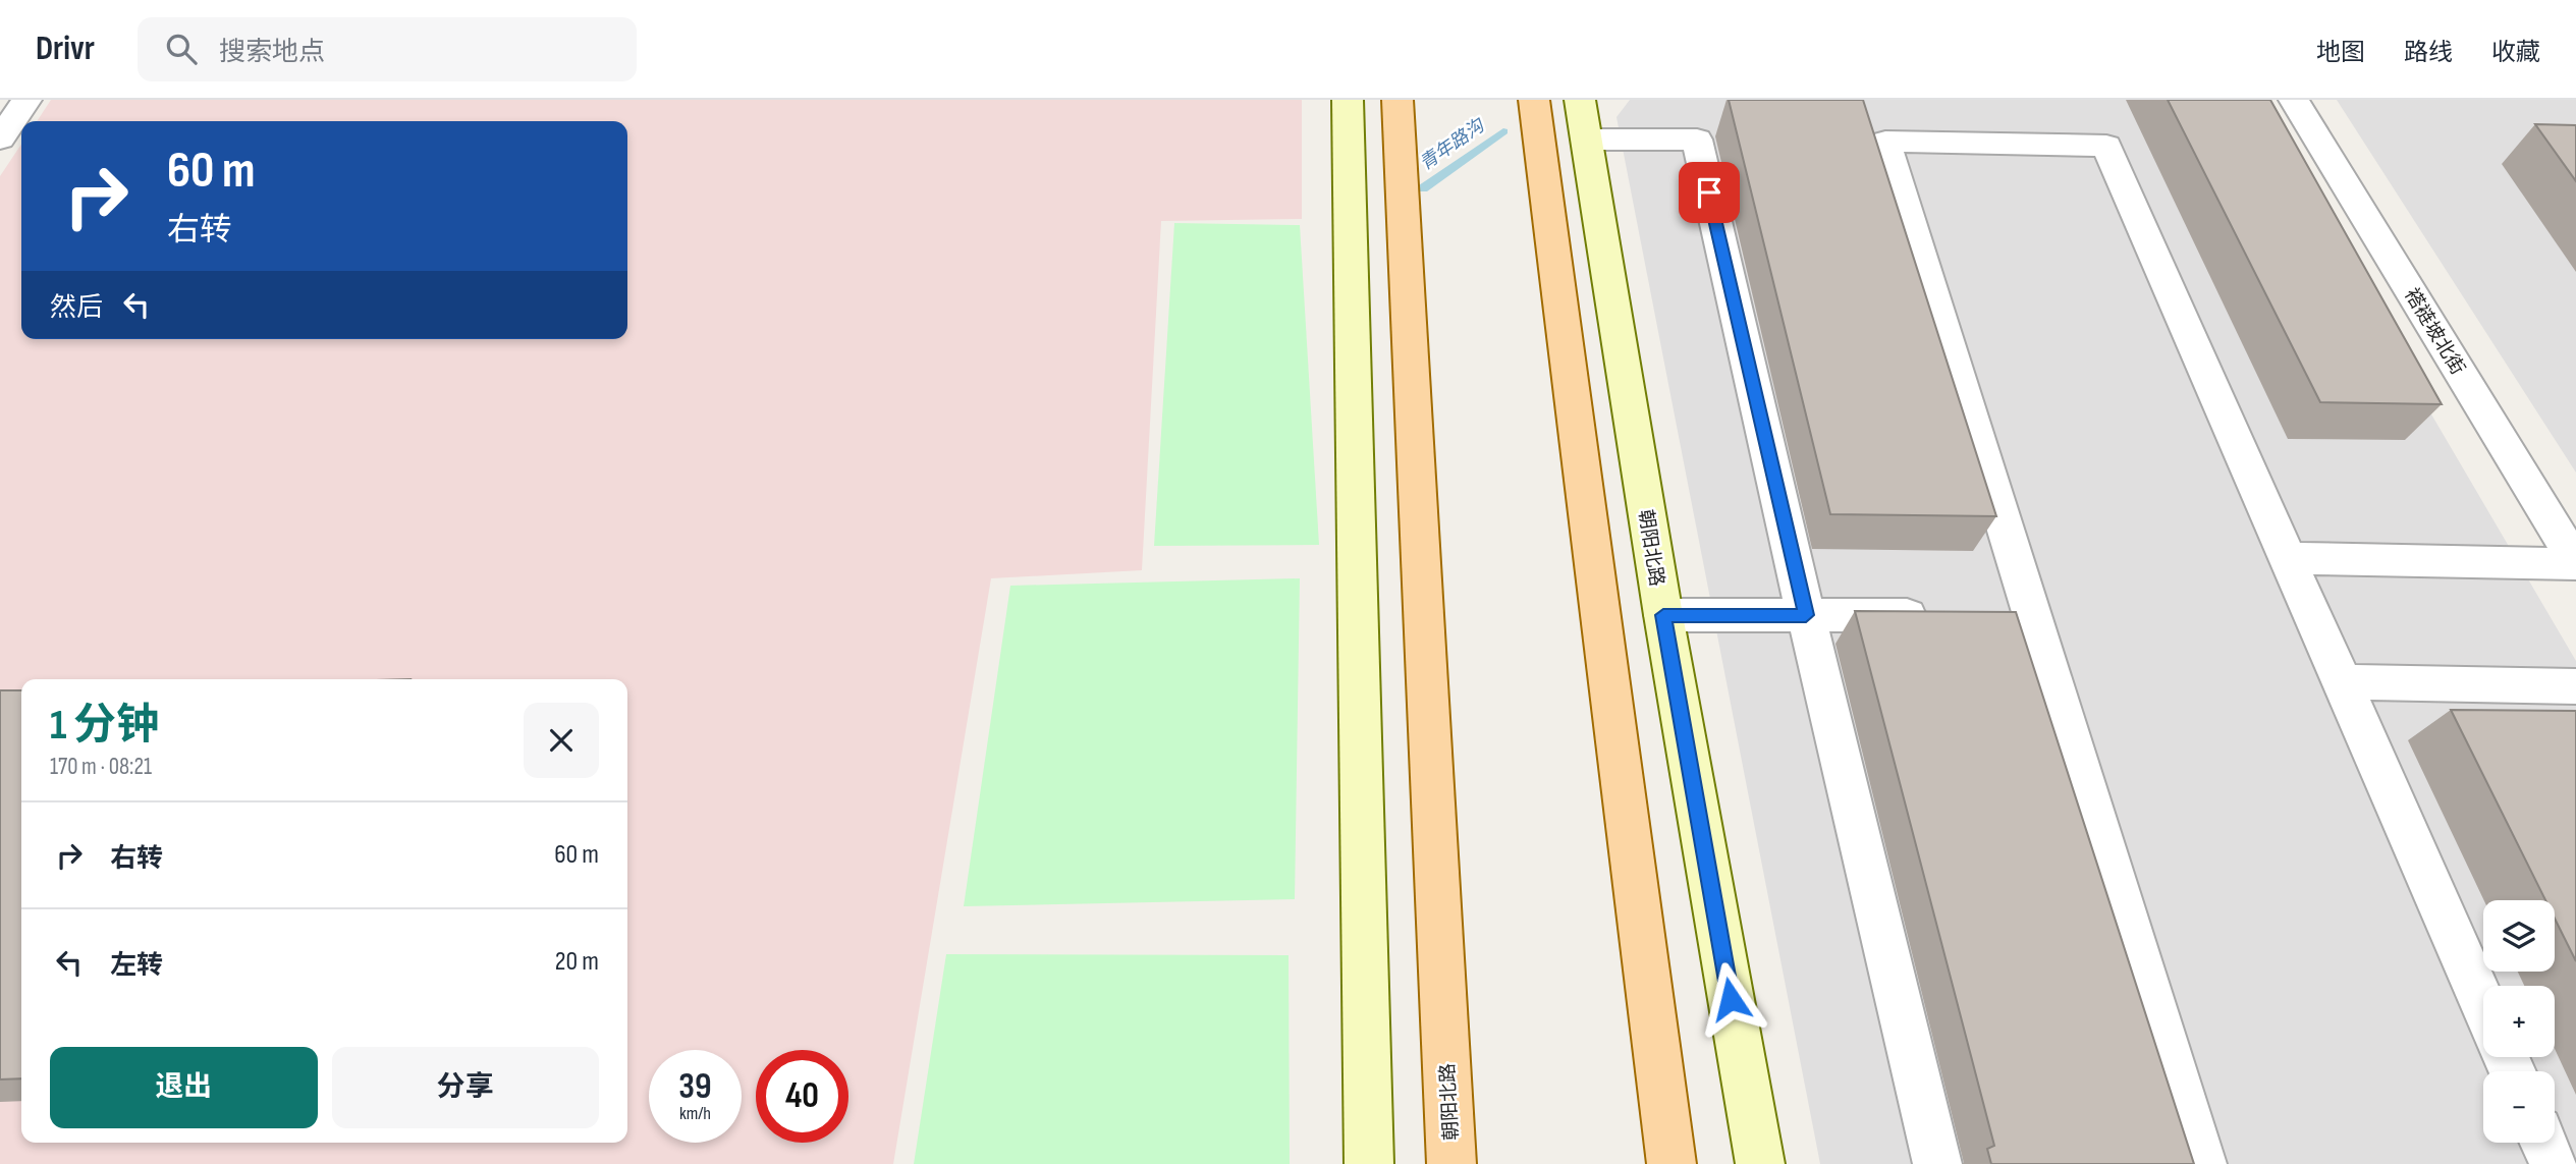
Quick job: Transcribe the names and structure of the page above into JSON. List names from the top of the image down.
{
  "streets": {
    "main road": ["朝阳北路"],
    "street": ["褡裢坡北街"]
  },
  "water": ["青年路沟"],
  "page": {
    "header": "Drivr",
    "search": "搜索地点",
    "nav": ["地图", "路线", "收藏"],
    "turn": ["60 m", "右转"],
    "then": "然后",
    "heading": ["1 分钟", "170 m · 08:21"],
    "list": [
      {
        "name": "右转",
        "value": "60 m"
      },
      {
        "name": "左转",
        "value": "20 m"
      }
    ],
    "map_buttons": ["+", "−"],
    "buttons": ["退出", "分享"],
    "speed": "39 km/h",
    "limit": "40"
  }
}
